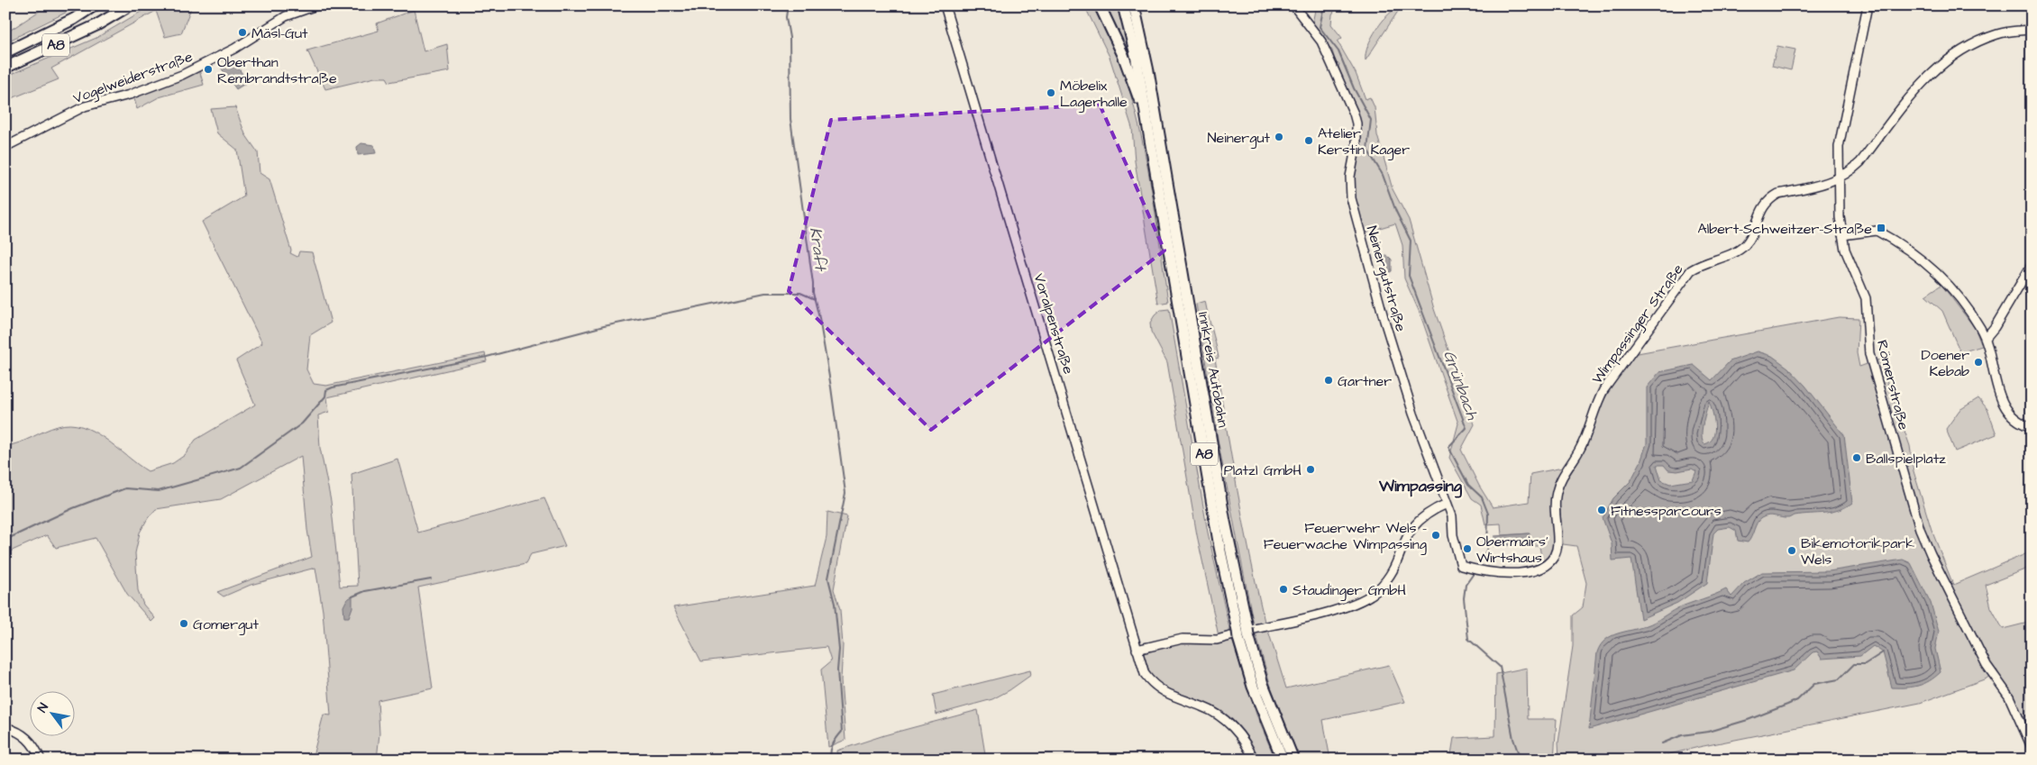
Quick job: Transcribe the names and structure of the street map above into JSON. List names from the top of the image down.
{
  "streets": {
    "highway": ["A8", "Innkreis Autobahn"],
    "street": [
      "Vogelweiderstraße",
      "Neinergutstraße",
      "Voralpenstraße",
      "Wimpassinger Straße",
      "Römerstraße"
    ]
  },
  "crossings": [
    ["Neinergutstraße", "Wimpassinger Straße"],
    ["Wimpassinger Straße", "Römerstraße"]
  ],
  "districts": ["Wimpassing"],
  "water": ["Kraft", "Grünbach"],
  "places": {
    "other": [
      "Mäsl-Gut",
      "Oberthan Rembrandtstraße",
      "Möbelix Lagerhalle",
      "Neinergut",
      "Atelier Kerstin Kager",
      "Doener Kebab",
      "Gartner",
      "Ballspielplatz",
      "Platzl GmbH",
      "Fitnessparcours",
      "Feuerwehr Wels - Feuerwache Wimpassing",
      "Obermairs' Wirtshaus",
      "Bikemotorikpark Wels",
      "Staudinger GmbH",
      "Gomergut"
    ],
    "transit": ["Albert-Schweitzer-Straße"]
  },
  "north": "top left"
}
